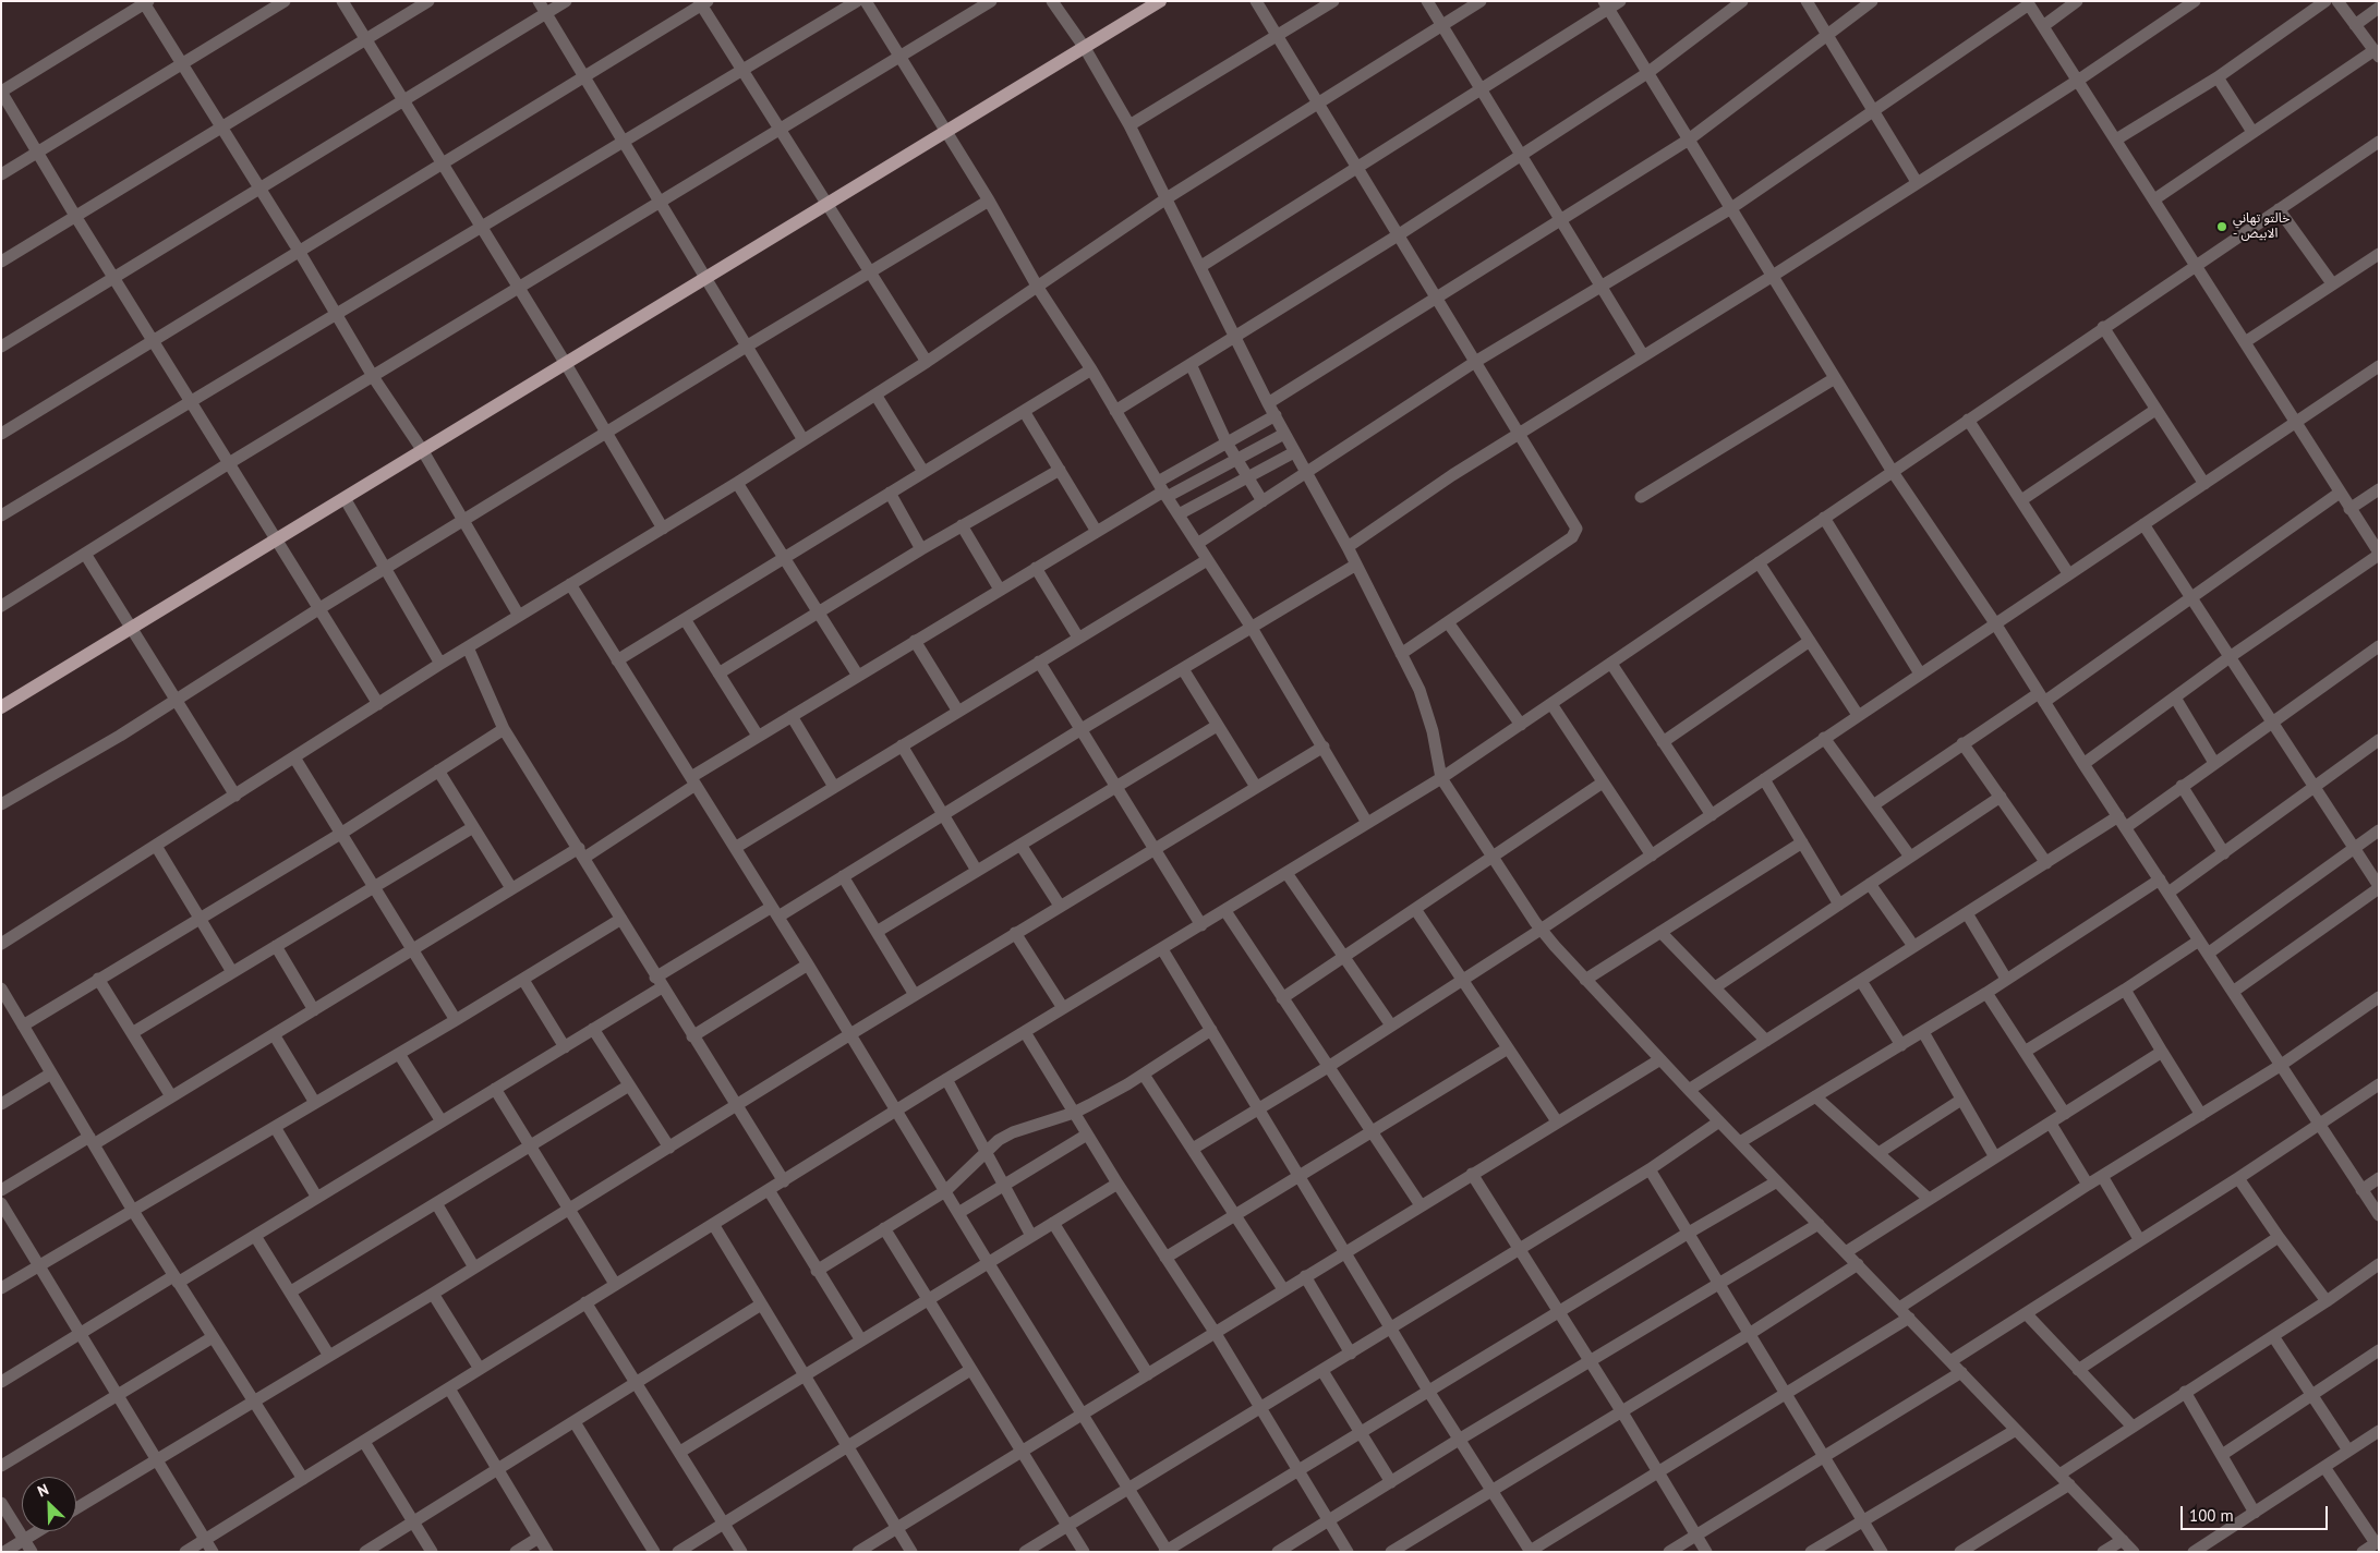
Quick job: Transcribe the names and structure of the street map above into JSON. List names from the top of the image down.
{
  "places": ["خالتو تهاني - الابيض"],
  "scale_bar": "100 m",
  "north": "top left"
}
